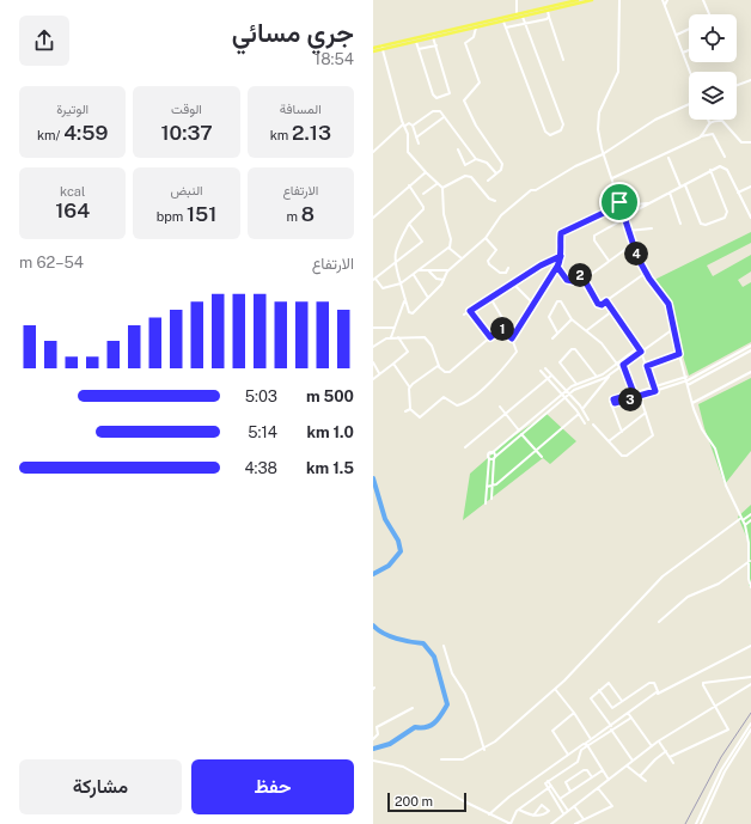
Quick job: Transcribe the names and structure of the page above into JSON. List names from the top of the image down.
{
  "scale_bar": "200 m",
  "page": {
    "heading": ["جري مسائي", "18:54"],
    "stats": [
      ["المسافة", "2.13 km"],
      ["الوقت", "10:37"],
      ["الوتيرة", "4:59 /km"],
      ["الارتفاع", "8 m"],
      ["النبض", "151 bpm"],
      ["kcal", "164"]
    ],
    "pins": [
      "4",
      "2",
      "1",
      "3"
    ],
    "chart": ["الارتفاع", "54–62 m"],
    "list": [
      {
        "name": "500 m",
        "note": "5:03"
      },
      {
        "name": "1.0 km",
        "note": "5:14"
      },
      {
        "name": "1.5 km",
        "note": "4:38"
      }
    ],
    "buttons": ["حفظ", "مشاركة"],
    "scale": "200 m"
  }
}
